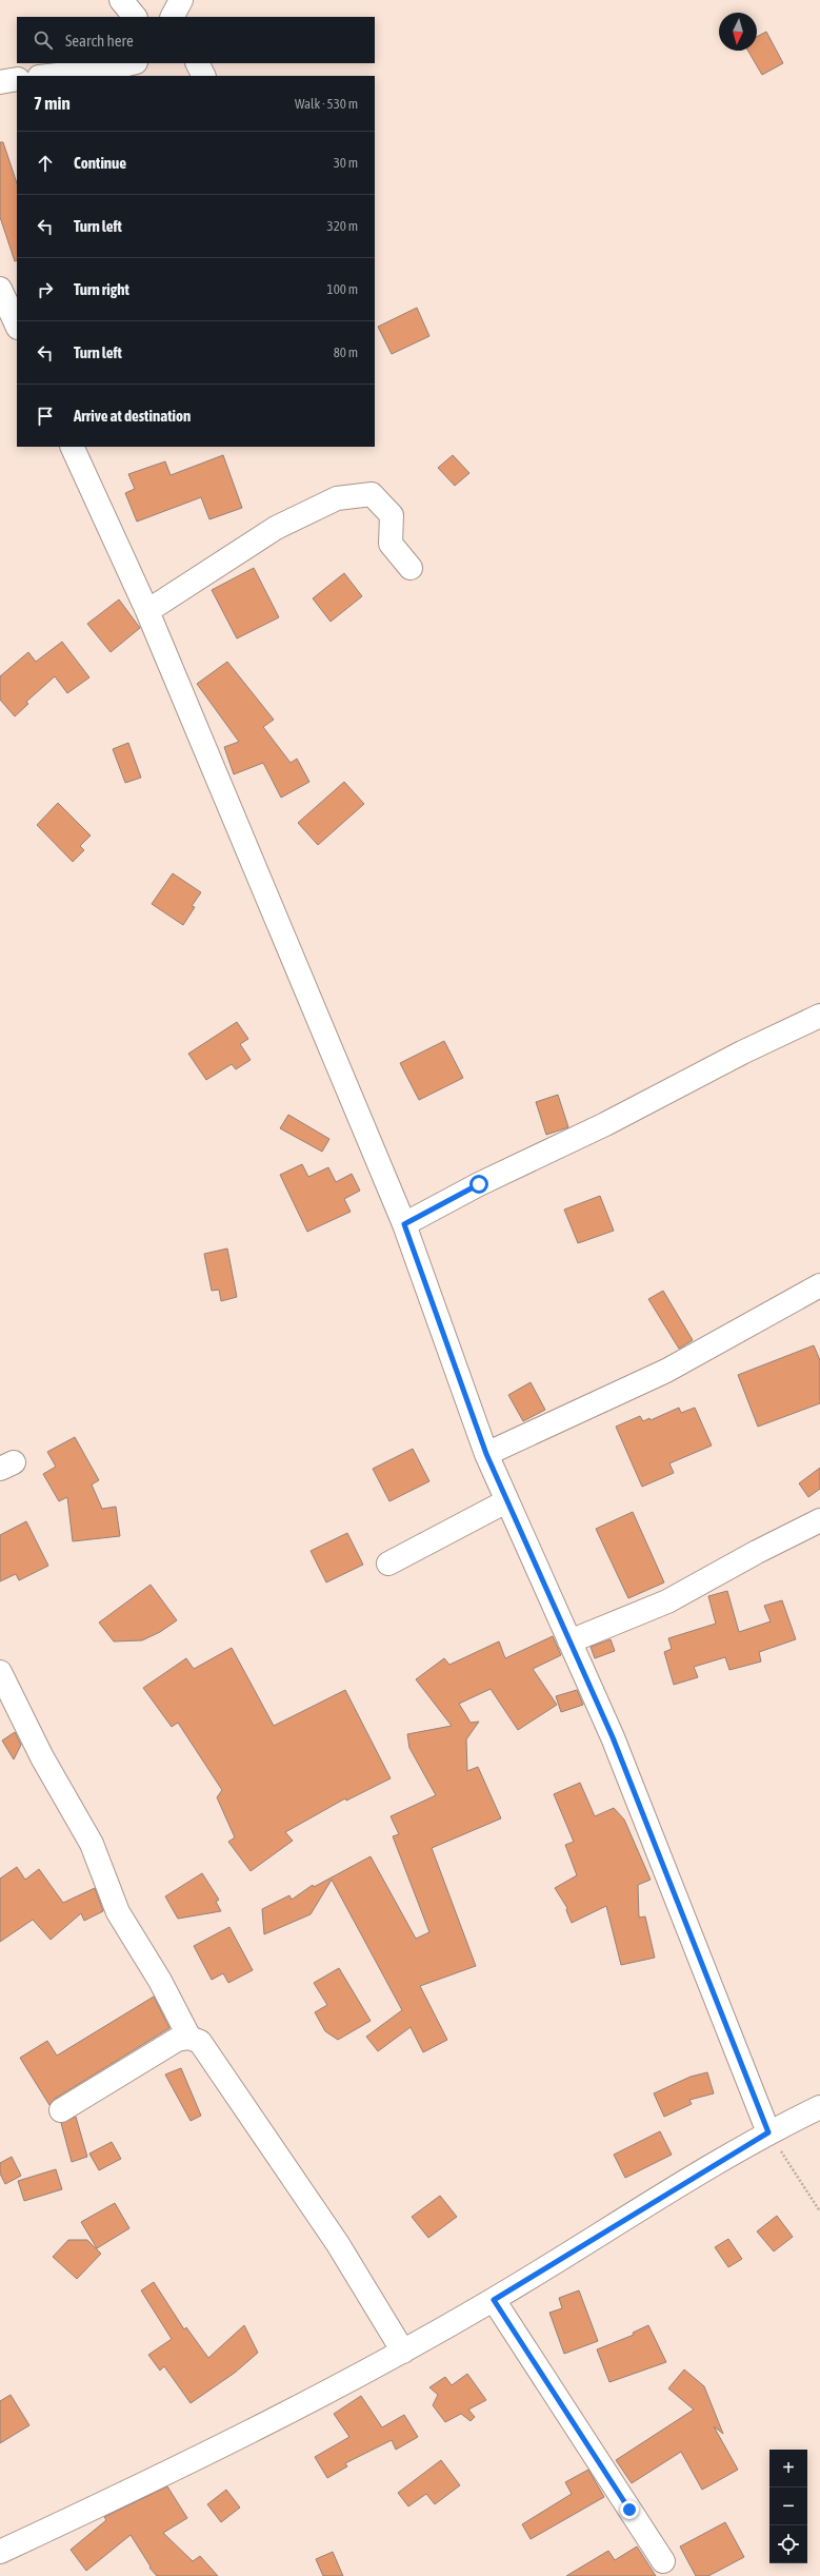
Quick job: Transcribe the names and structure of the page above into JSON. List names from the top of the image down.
{
  "north": "bottom",
  "page": {
    "search": "Search here",
    "heading": ["7 min", "Walk · 530 m"],
    "list": [
      ["Continue", "30 m"],
      ["Turn left", "320 m"],
      ["Turn right", "100 m"],
      ["Turn left", "80 m"],
      "Arrive at destination"
    ],
    "map_buttons": ["+", "−"]
  }
}
